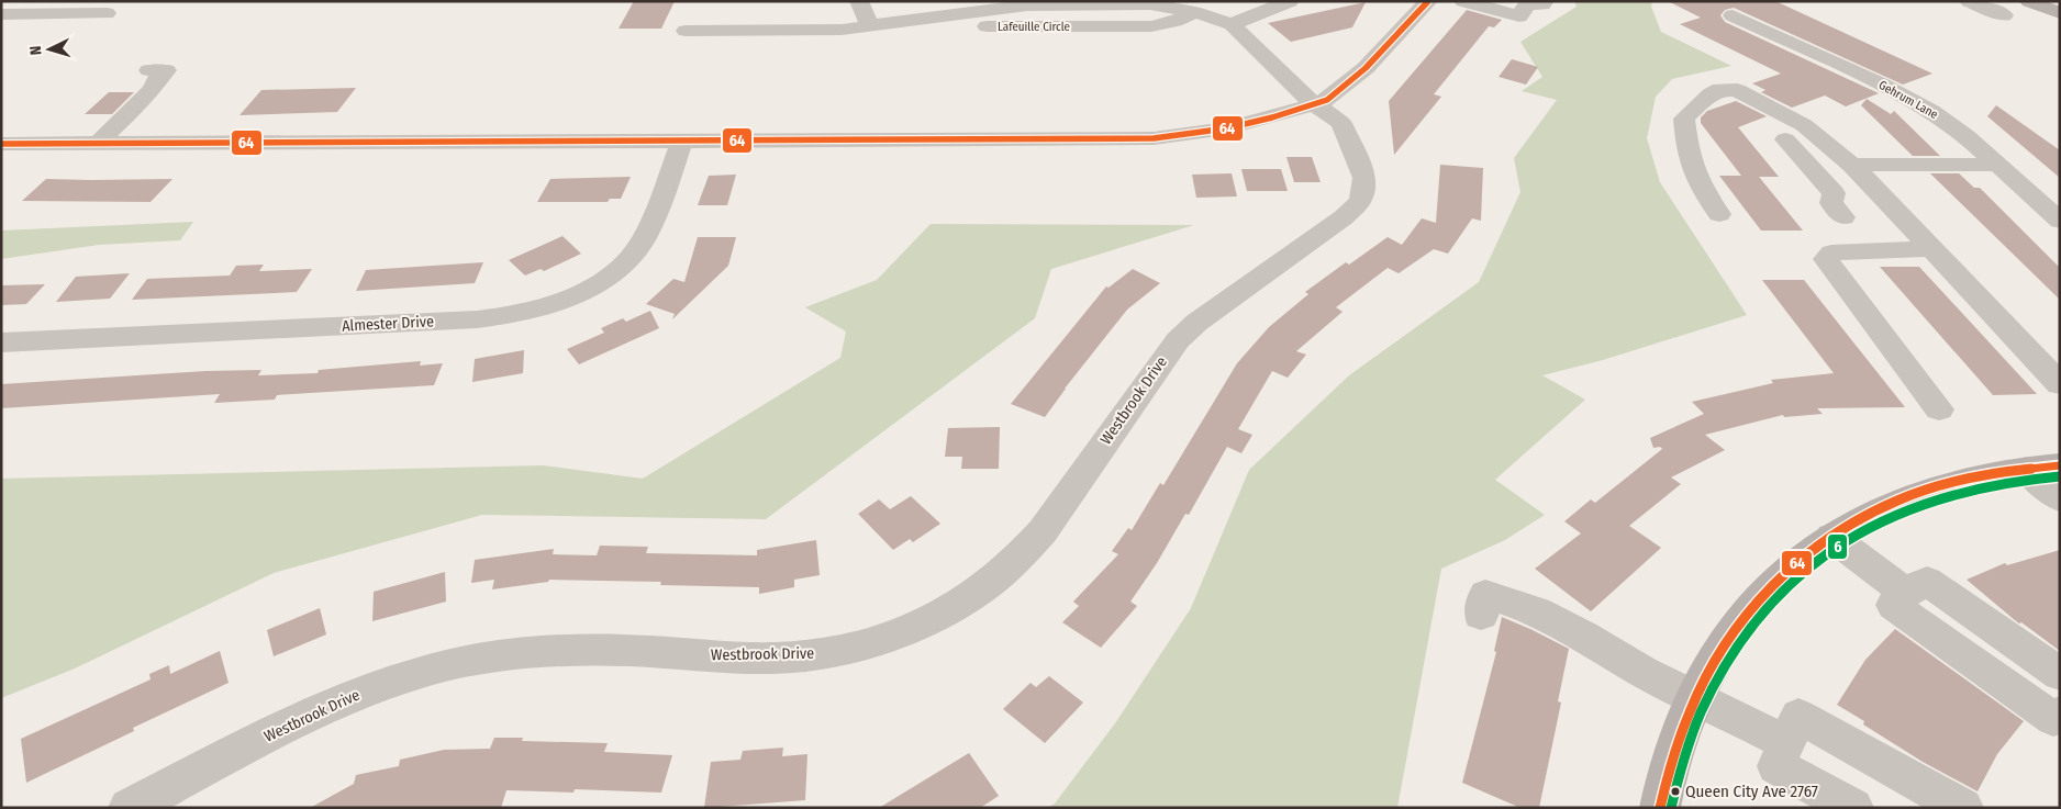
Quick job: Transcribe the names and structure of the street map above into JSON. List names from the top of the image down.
{
  "streets": {
    "street": [
      "Lafeuille Circle",
      "Gehrum Lane",
      "Almester Drive",
      "Westbrook Drive"
    ]
  },
  "crossings": [
    ["Lafeuille Circle", "Westbrook Drive"]
  ],
  "places": ["Queen City Ave 2767"],
  "lines": ["transit line 64", "transit line 6"],
  "north": "left"
}
